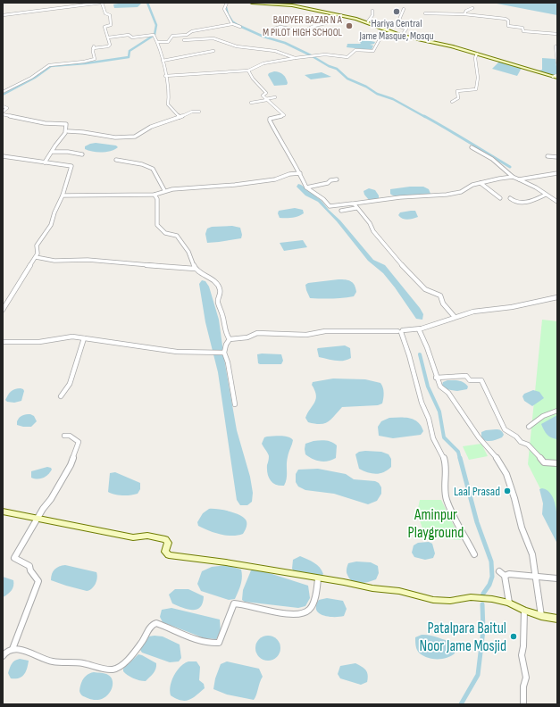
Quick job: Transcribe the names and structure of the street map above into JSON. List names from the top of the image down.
{
  "parks": ["Aminpur Playground"],
  "places": [
    "Hariya Central Jame Masque, Mosqu",
    "BAIDYER BAZAR N A M PILOT HIGH SCHOOL",
    "Laal Prasad",
    "Patalpara Baitul Noor Jame Mosjid"
  ]
}
